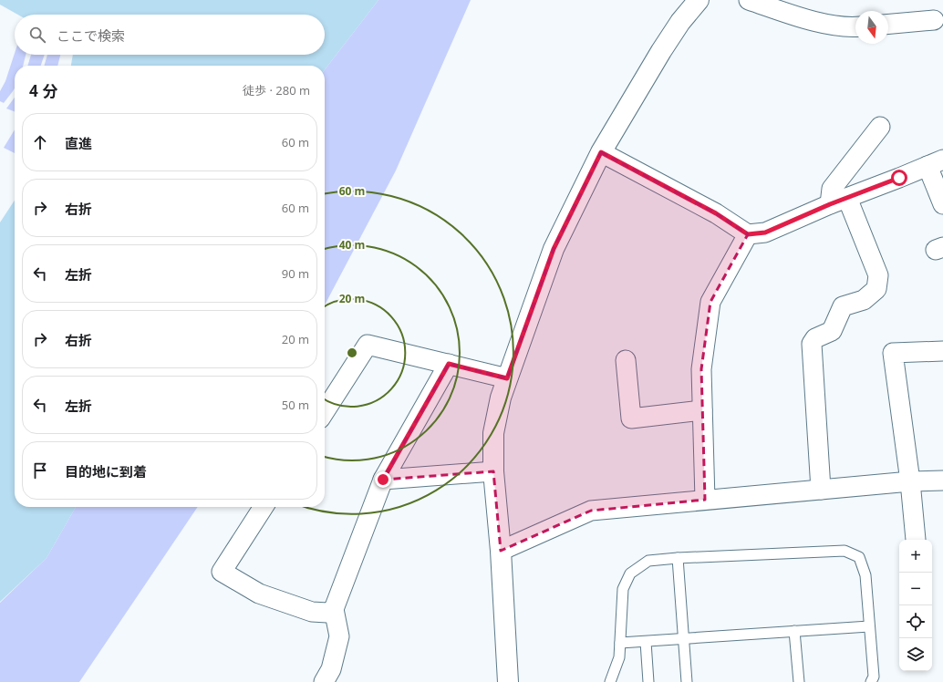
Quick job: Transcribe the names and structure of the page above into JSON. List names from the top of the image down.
{
  "north": "bottom",
  "page": {
    "search": "ここで検索",
    "heading": ["4 分", "徒歩 · 280 m"],
    "list": [
      ["直進", "60 m"],
      ["右折", "60 m"],
      ["左折", "90 m"],
      ["右折", "20 m"],
      ["左折", "50 m"],
      "目的地に到着"
    ],
    "map_buttons": ["+", "−"]
  },
  "rings": ["60 m", "40 m", "20 m"]
}
